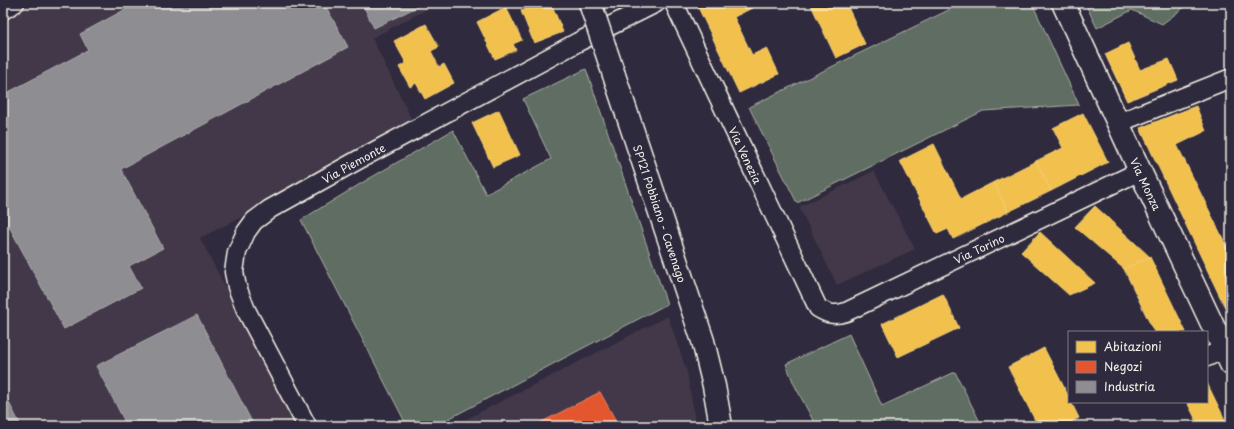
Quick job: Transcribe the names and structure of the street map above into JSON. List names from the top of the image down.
{
  "streets": {
    "main road": ["Via Monza", "SP121 Pobbiano - Cavenago"],
    "street": ["Via Venezia", "Via Piemonte", "Via Torino"]
  },
  "crossings": [
    ["Via Venezia", "Via Torino"],
    ["Via Monza", "Via Torino"]
  ],
  "legend": ["Abitazioni", "Negozi", "Industria"]
}
